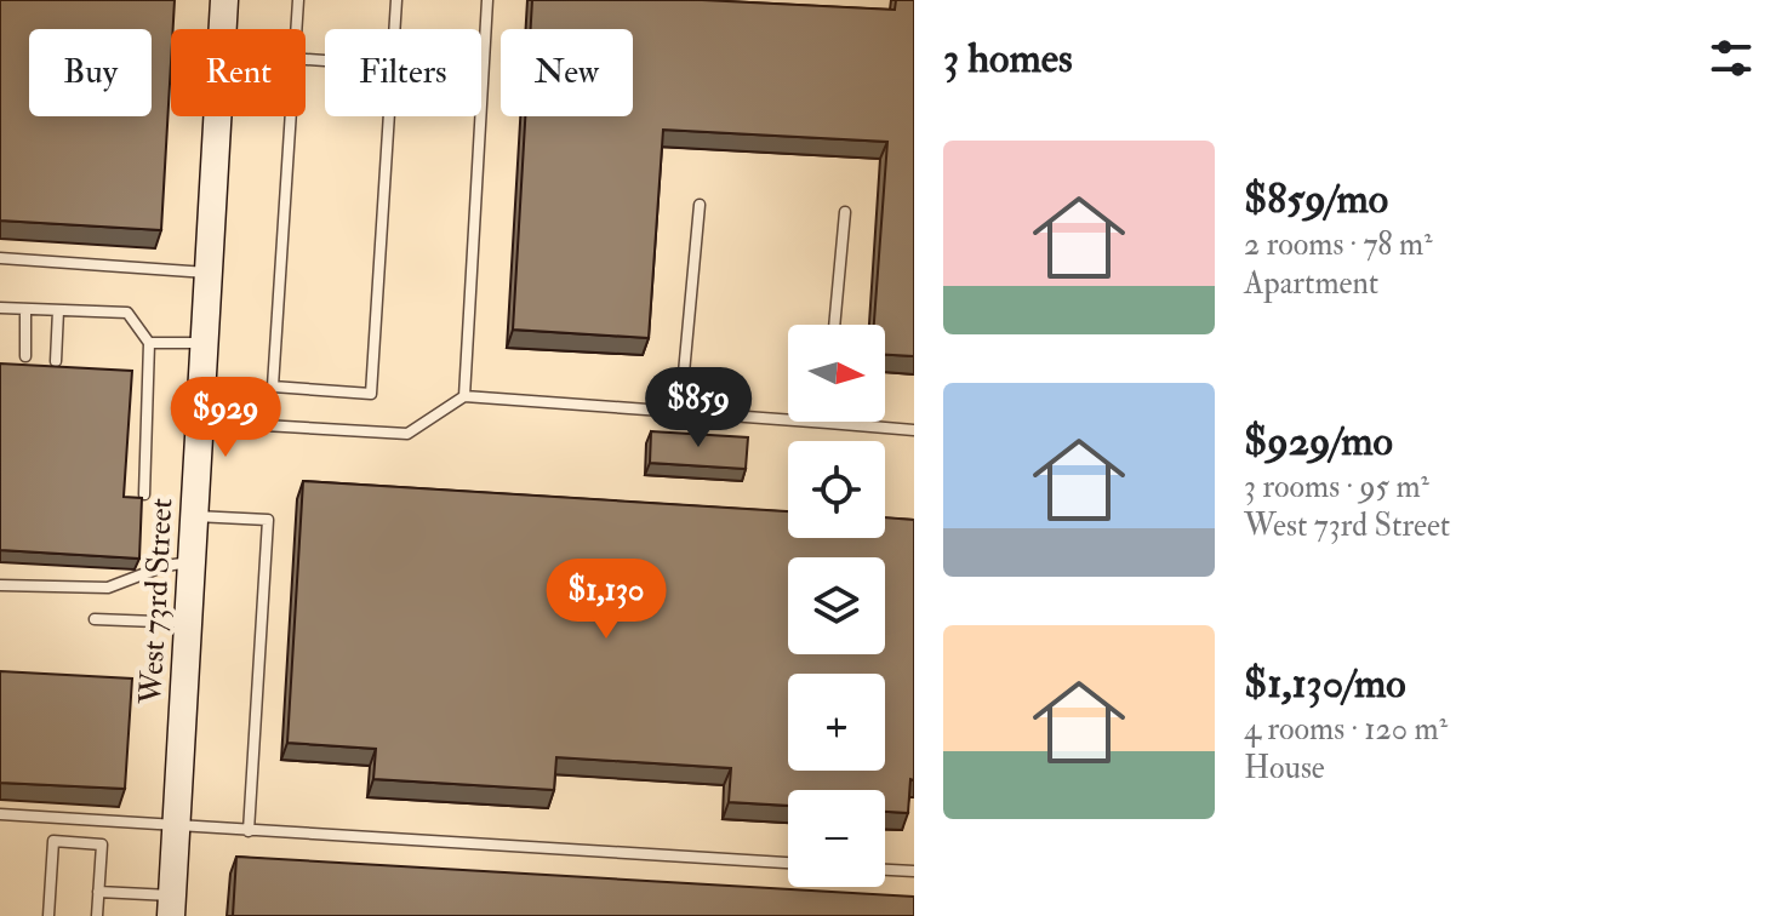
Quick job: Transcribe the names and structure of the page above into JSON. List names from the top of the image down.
{
  "streets": {
    "street": ["West 73rd Street"]
  },
  "north": "right",
  "page": {
    "heading": "3 homes",
    "chip": [
      "Buy",
      "Rent",
      "Filters",
      "New"
    ],
    "list": [
      {
        "name": "$859/mo",
        "note": "2 rooms · 78 m² · Apartment"
      },
      {
        "name": "$929/mo",
        "note": "3 rooms · 95 m² · West 73rd Street"
      },
      {
        "name": "$1,130/mo",
        "note": "4 rooms · 120 m² · House"
      }
    ],
    "map_buttons": ["+", "−"],
    "price": ["$859", "$929", "$1,130"]
  }
}
